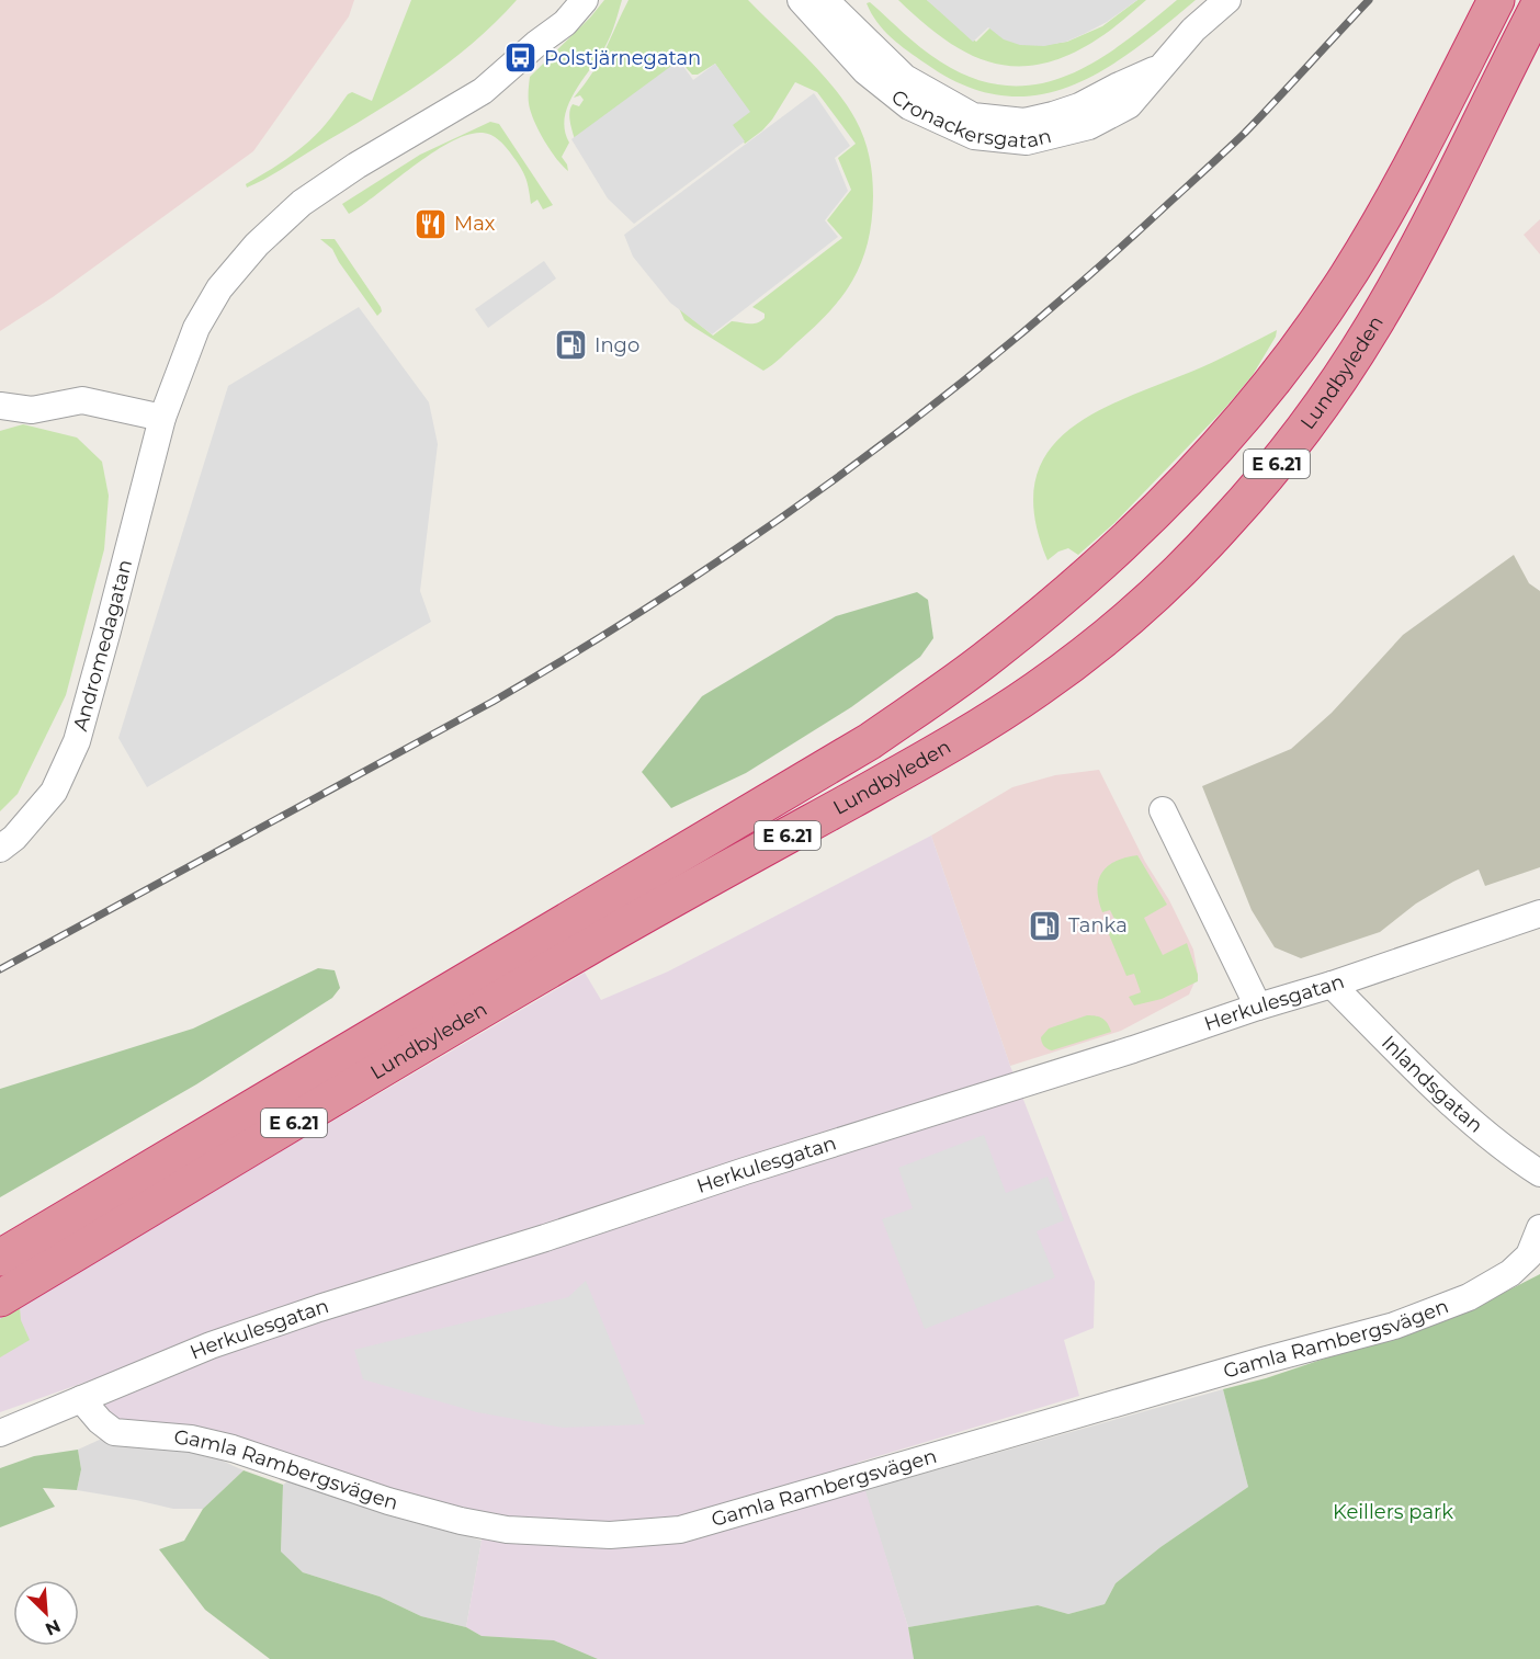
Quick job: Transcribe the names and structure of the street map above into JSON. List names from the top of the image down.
{
  "streets": {
    "highway": ["Lundbyleden", "E 6.21"],
    "street": [
      "Cronackersgatan",
      "Andromedagatan",
      "Herkulesgatan",
      "Inlandsgatan",
      "Gamla Rambergsvägen"
    ]
  },
  "crossings": [
    ["Herkulesgatan", "Inlandsgatan"],
    ["Herkulesgatan", "Gamla Rambergsvägen"]
  ],
  "parks": ["Keillers park"],
  "places": {
    "bus stop": ["Polstjärnegatan"],
    "restaurant": ["Max"],
    "fuel station": ["Ingo", "Tanka"]
  },
  "north": "bottom right"
}
